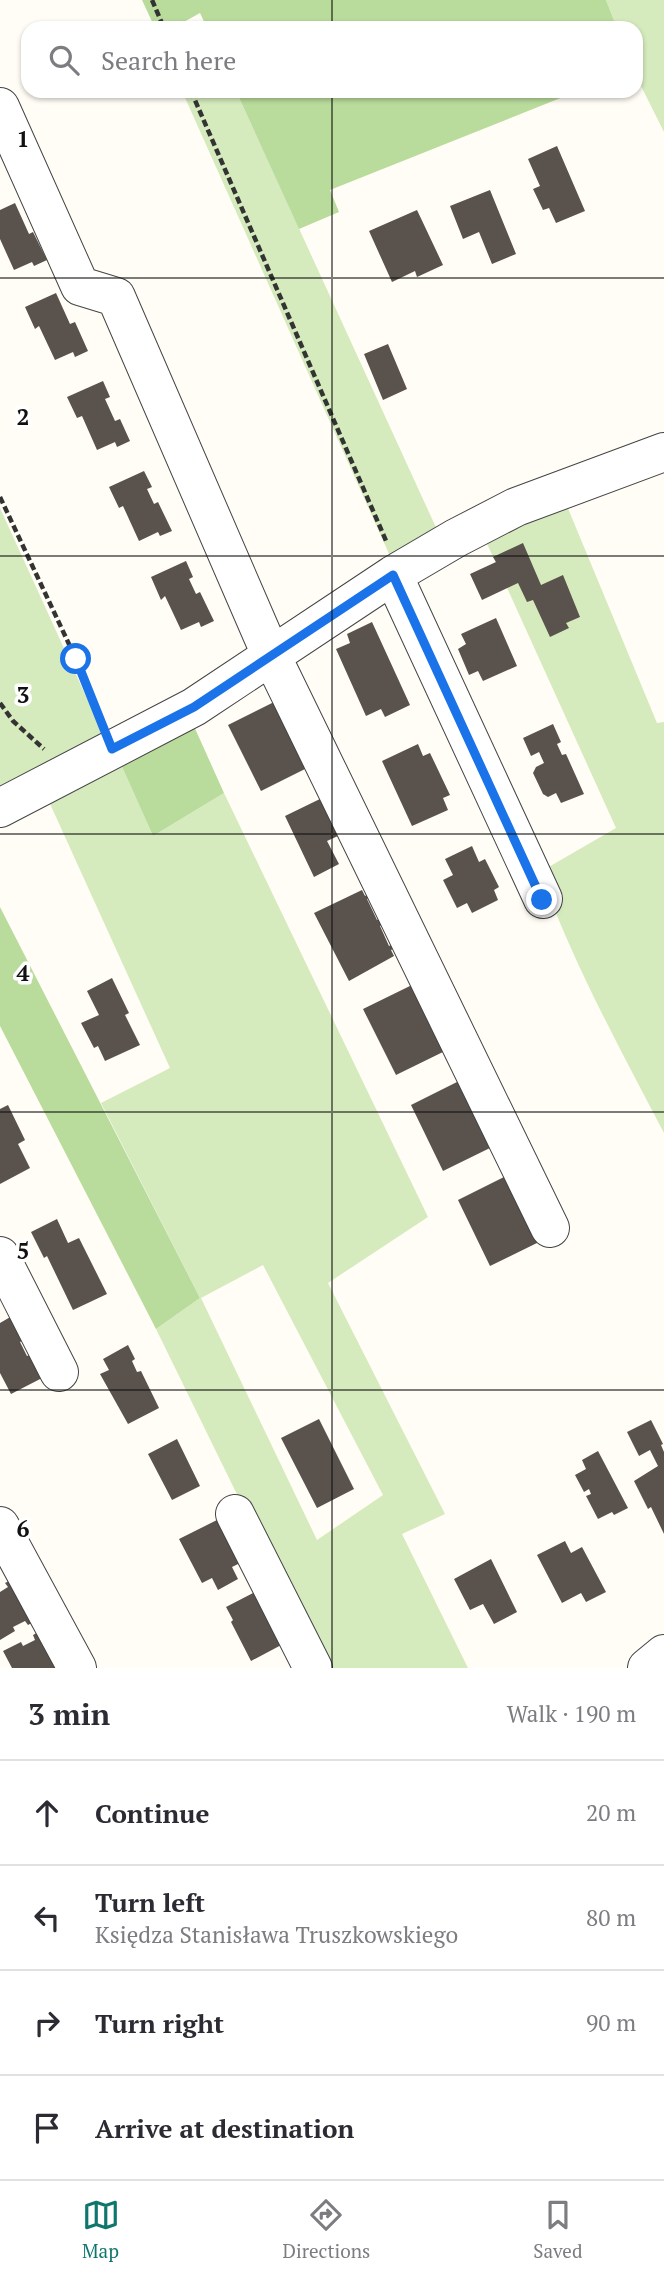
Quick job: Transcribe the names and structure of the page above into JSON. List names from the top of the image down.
{
  "page": {
    "search": "Search here",
    "heading": ["3 min", "Walk · 190 m"],
    "list": [
      ["Continue", "20 m"],
      ["Turn left", "Księdza Stanisława Truszkowskiego", "80 m"],
      ["Turn right", "90 m"],
      "Arrive at destination"
    ],
    "nav": ["Map", "Directions", "Saved"]
  },
  "grid": {
    "rows": [
      "1",
      "2",
      "3",
      "4",
      "5",
      "6"
    ]
  }
}
